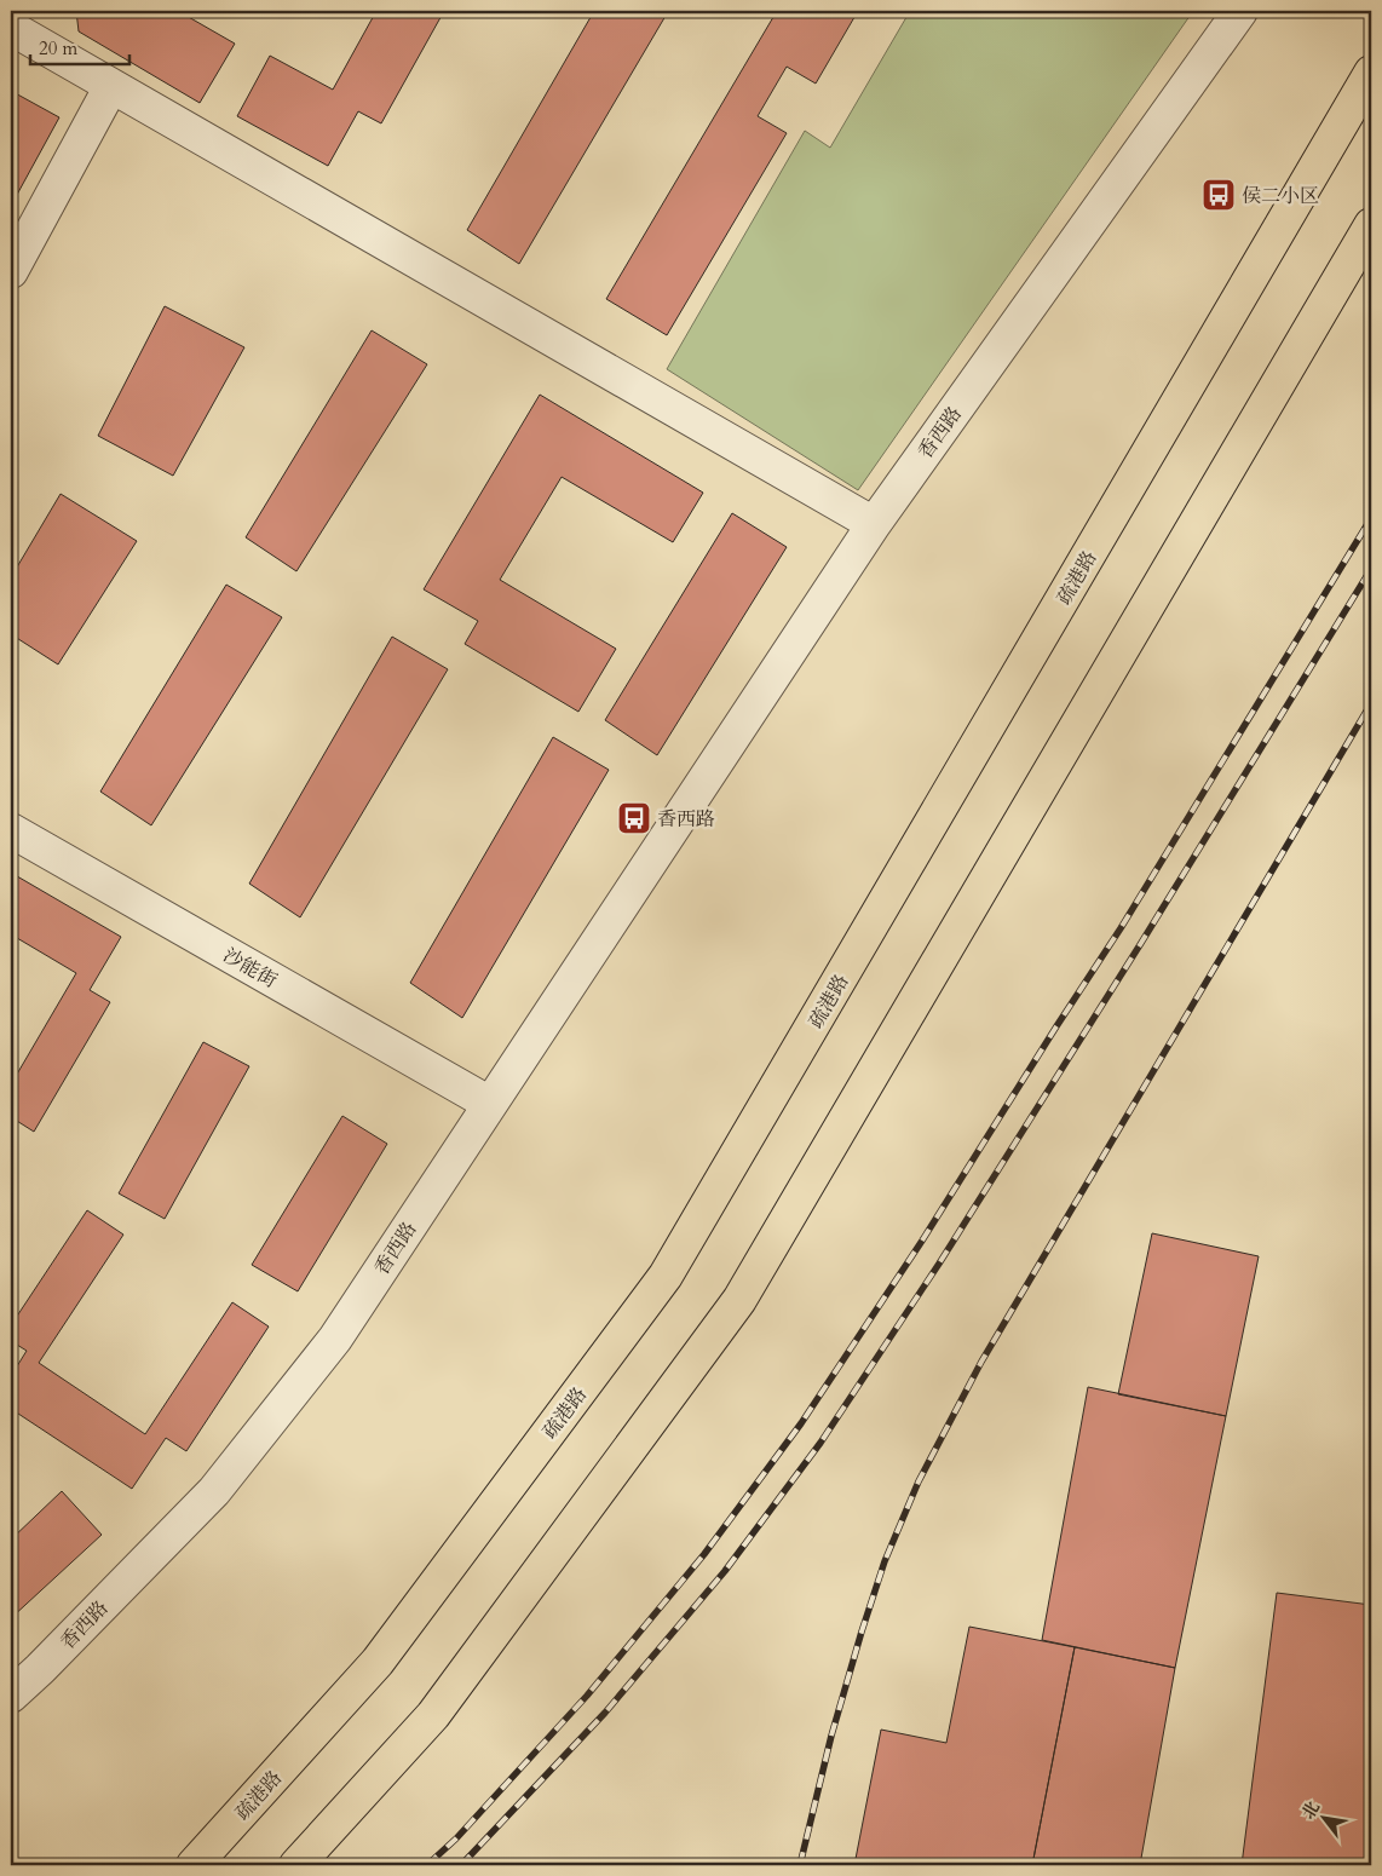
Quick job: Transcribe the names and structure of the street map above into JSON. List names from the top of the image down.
{
  "streets": {
    "highway": ["疏港路"],
    "street": ["香西路", "沙能街"]
  },
  "crossings": [
    ["香西路", "沙能街"]
  ],
  "places": {
    "bus stop": ["侯二小区", "香西路"]
  },
  "scale_bar": "20 m",
  "north": "top left"
}
